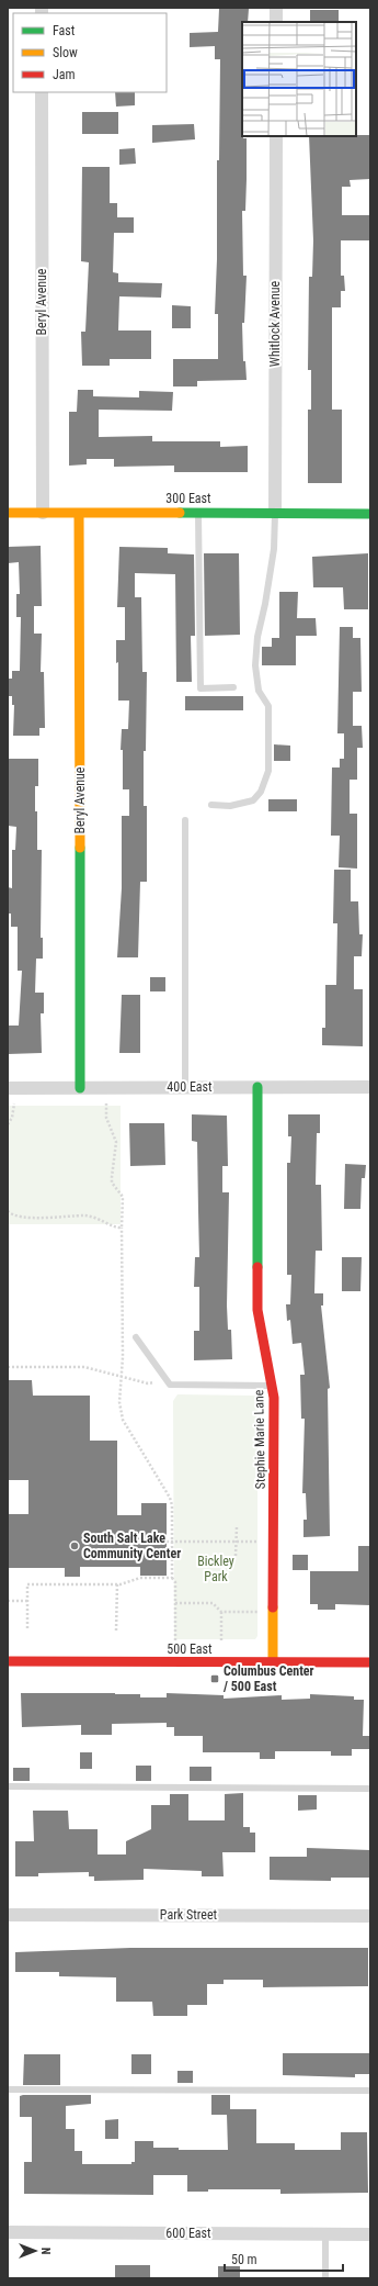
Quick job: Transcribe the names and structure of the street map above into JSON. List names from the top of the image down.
{
  "streets": {
    "street": [
      "Beryl Avenue",
      "Whitlock Avenue",
      "300 East",
      "400 East",
      "Stephie Marie Lane",
      "500 East",
      "Park Street",
      "600 East"
    ]
  },
  "crossings": [
    ["Beryl Avenue", "300 East"],
    ["Beryl Avenue", "400 East"],
    ["Whitlock Avenue", "300 East"],
    ["400 East", "Stephie Marie Lane"],
    ["Stephie Marie Lane", "500 East"]
  ],
  "parks": ["Bickley Park"],
  "places": {
    "other": ["South Salt Lake Community Center"],
    "transit": ["Columbus Center / 500 East"]
  },
  "legend": ["Fast", "Slow", "Jam"],
  "scale_bar": "50 m",
  "north": "right"
}
